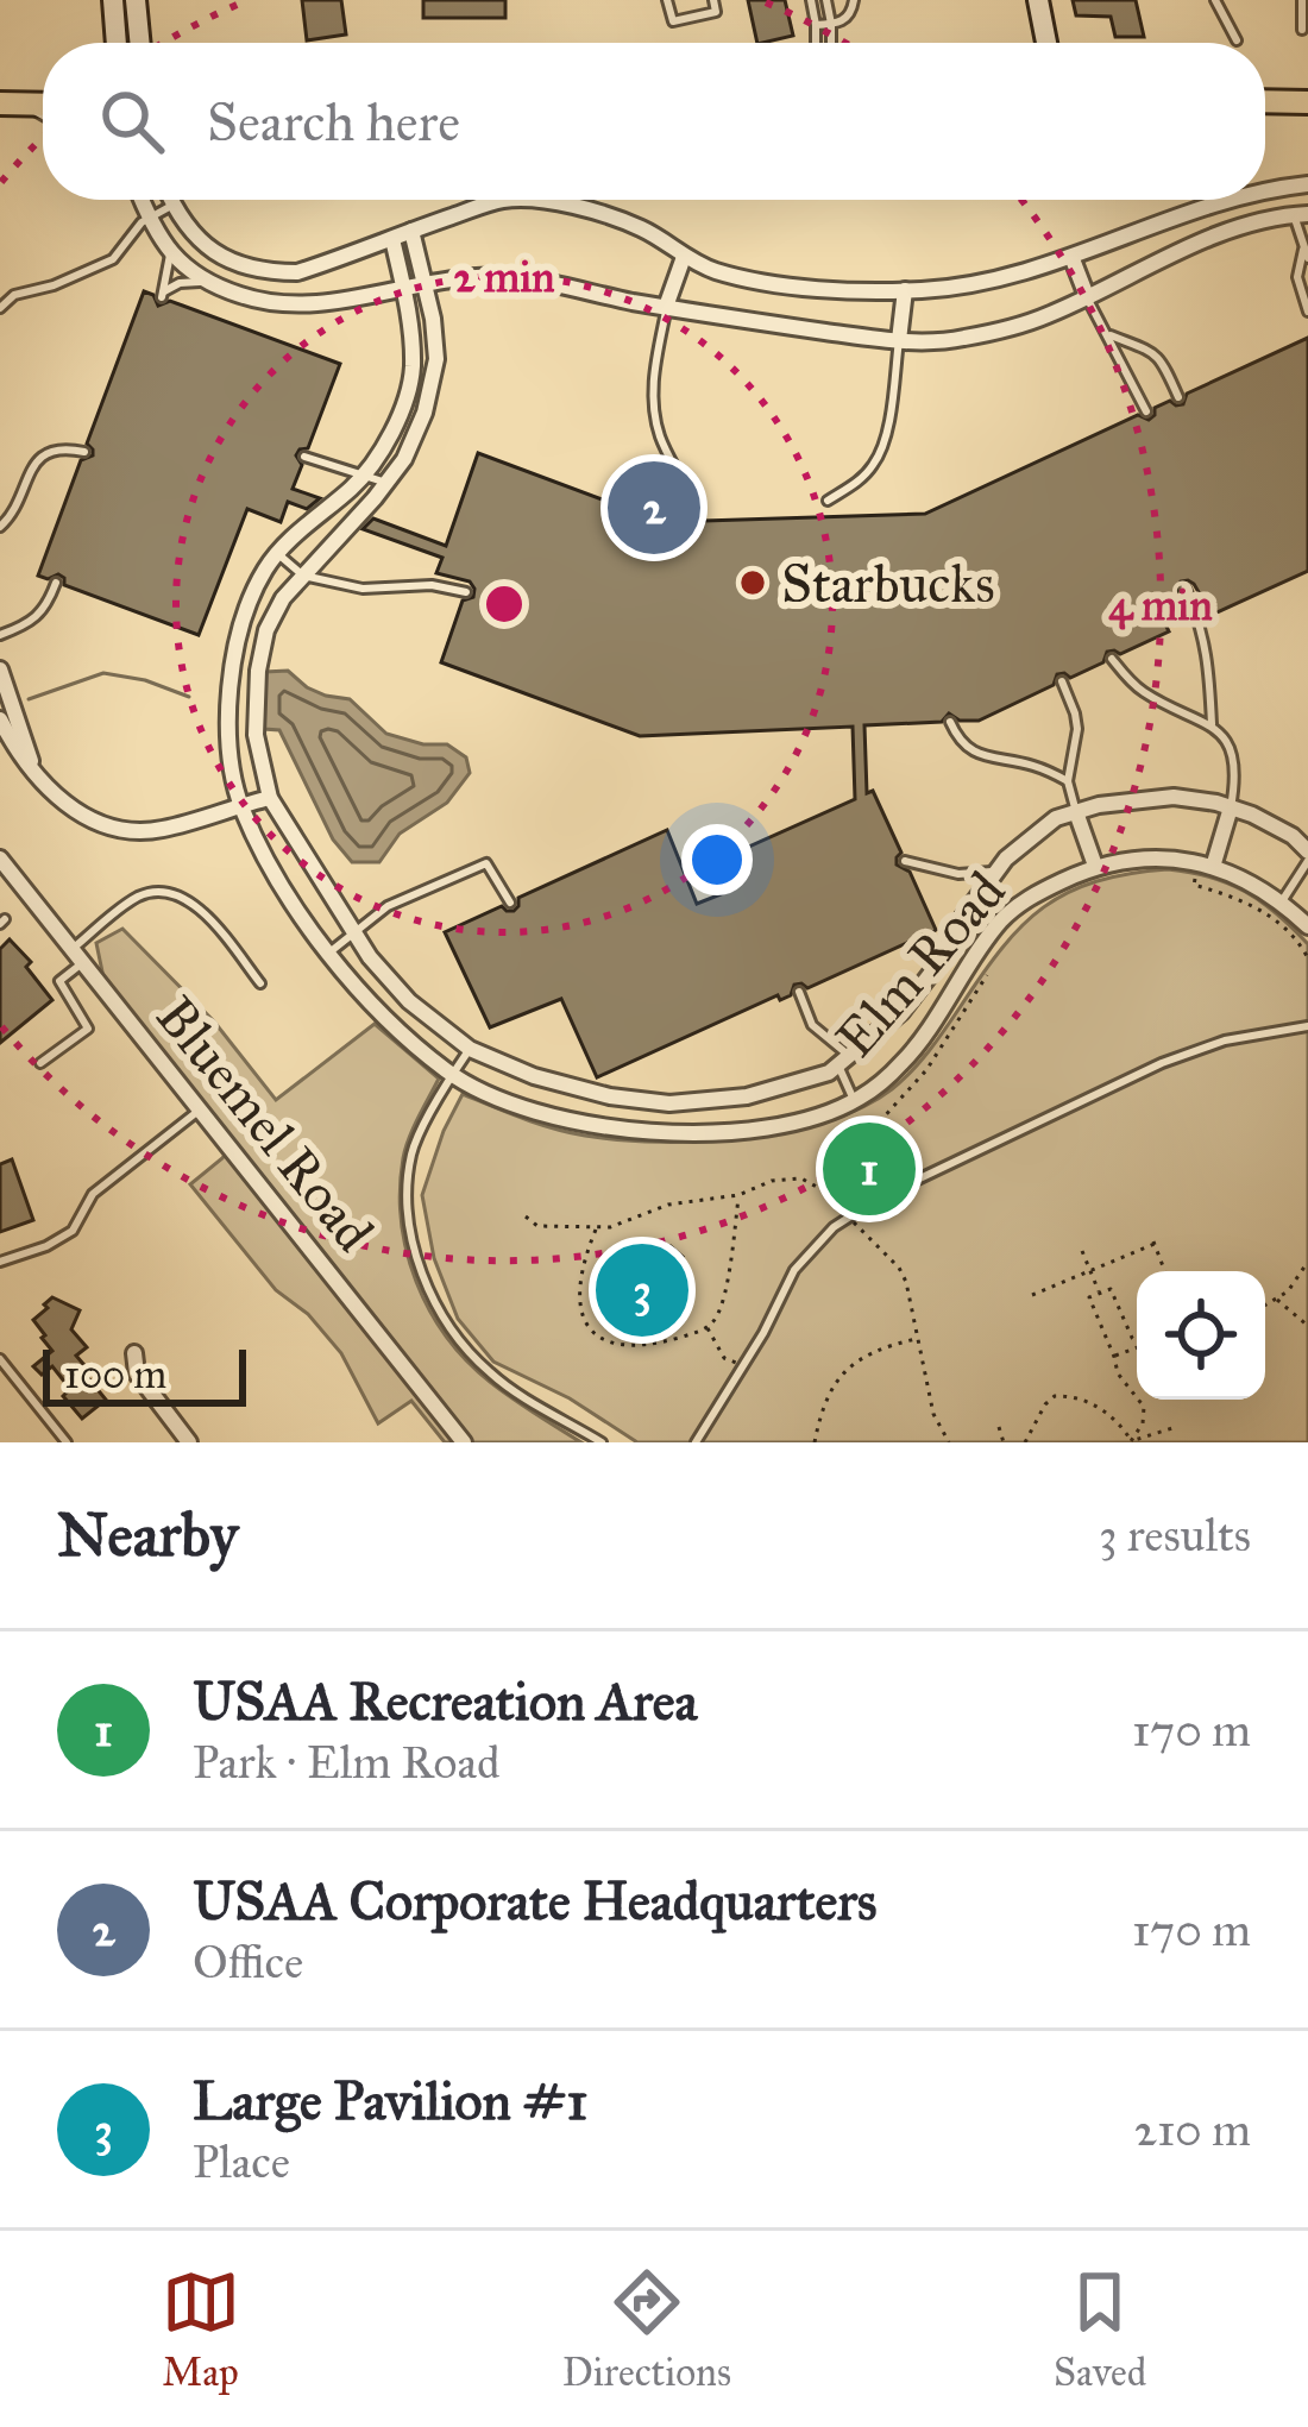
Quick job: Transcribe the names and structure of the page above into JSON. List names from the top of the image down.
{
  "streets": {
    "street": ["Elm Road", "Bluemel Road"]
  },
  "places": ["Starbucks"],
  "scale_bar": "100 m",
  "page": {
    "search": "Search here",
    "pins": ["2", "1", "3"],
    "scale": "100 m",
    "heading": ["Nearby", "3 results"],
    "list": [
      {
        "mark": "1",
        "name": "USAA Recreation Area",
        "note": "Park · Elm Road",
        "value": "170 m"
      },
      {
        "mark": "2",
        "name": "USAA Corporate Headquarters",
        "note": "Office",
        "value": "170 m"
      },
      {
        "mark": "3",
        "name": "Large Pavilion #1",
        "note": "Place",
        "value": "210 m"
      }
    ],
    "nav": ["Map", "Directions", "Saved"]
  },
  "rings": ["2 min", "4 min"]
}
